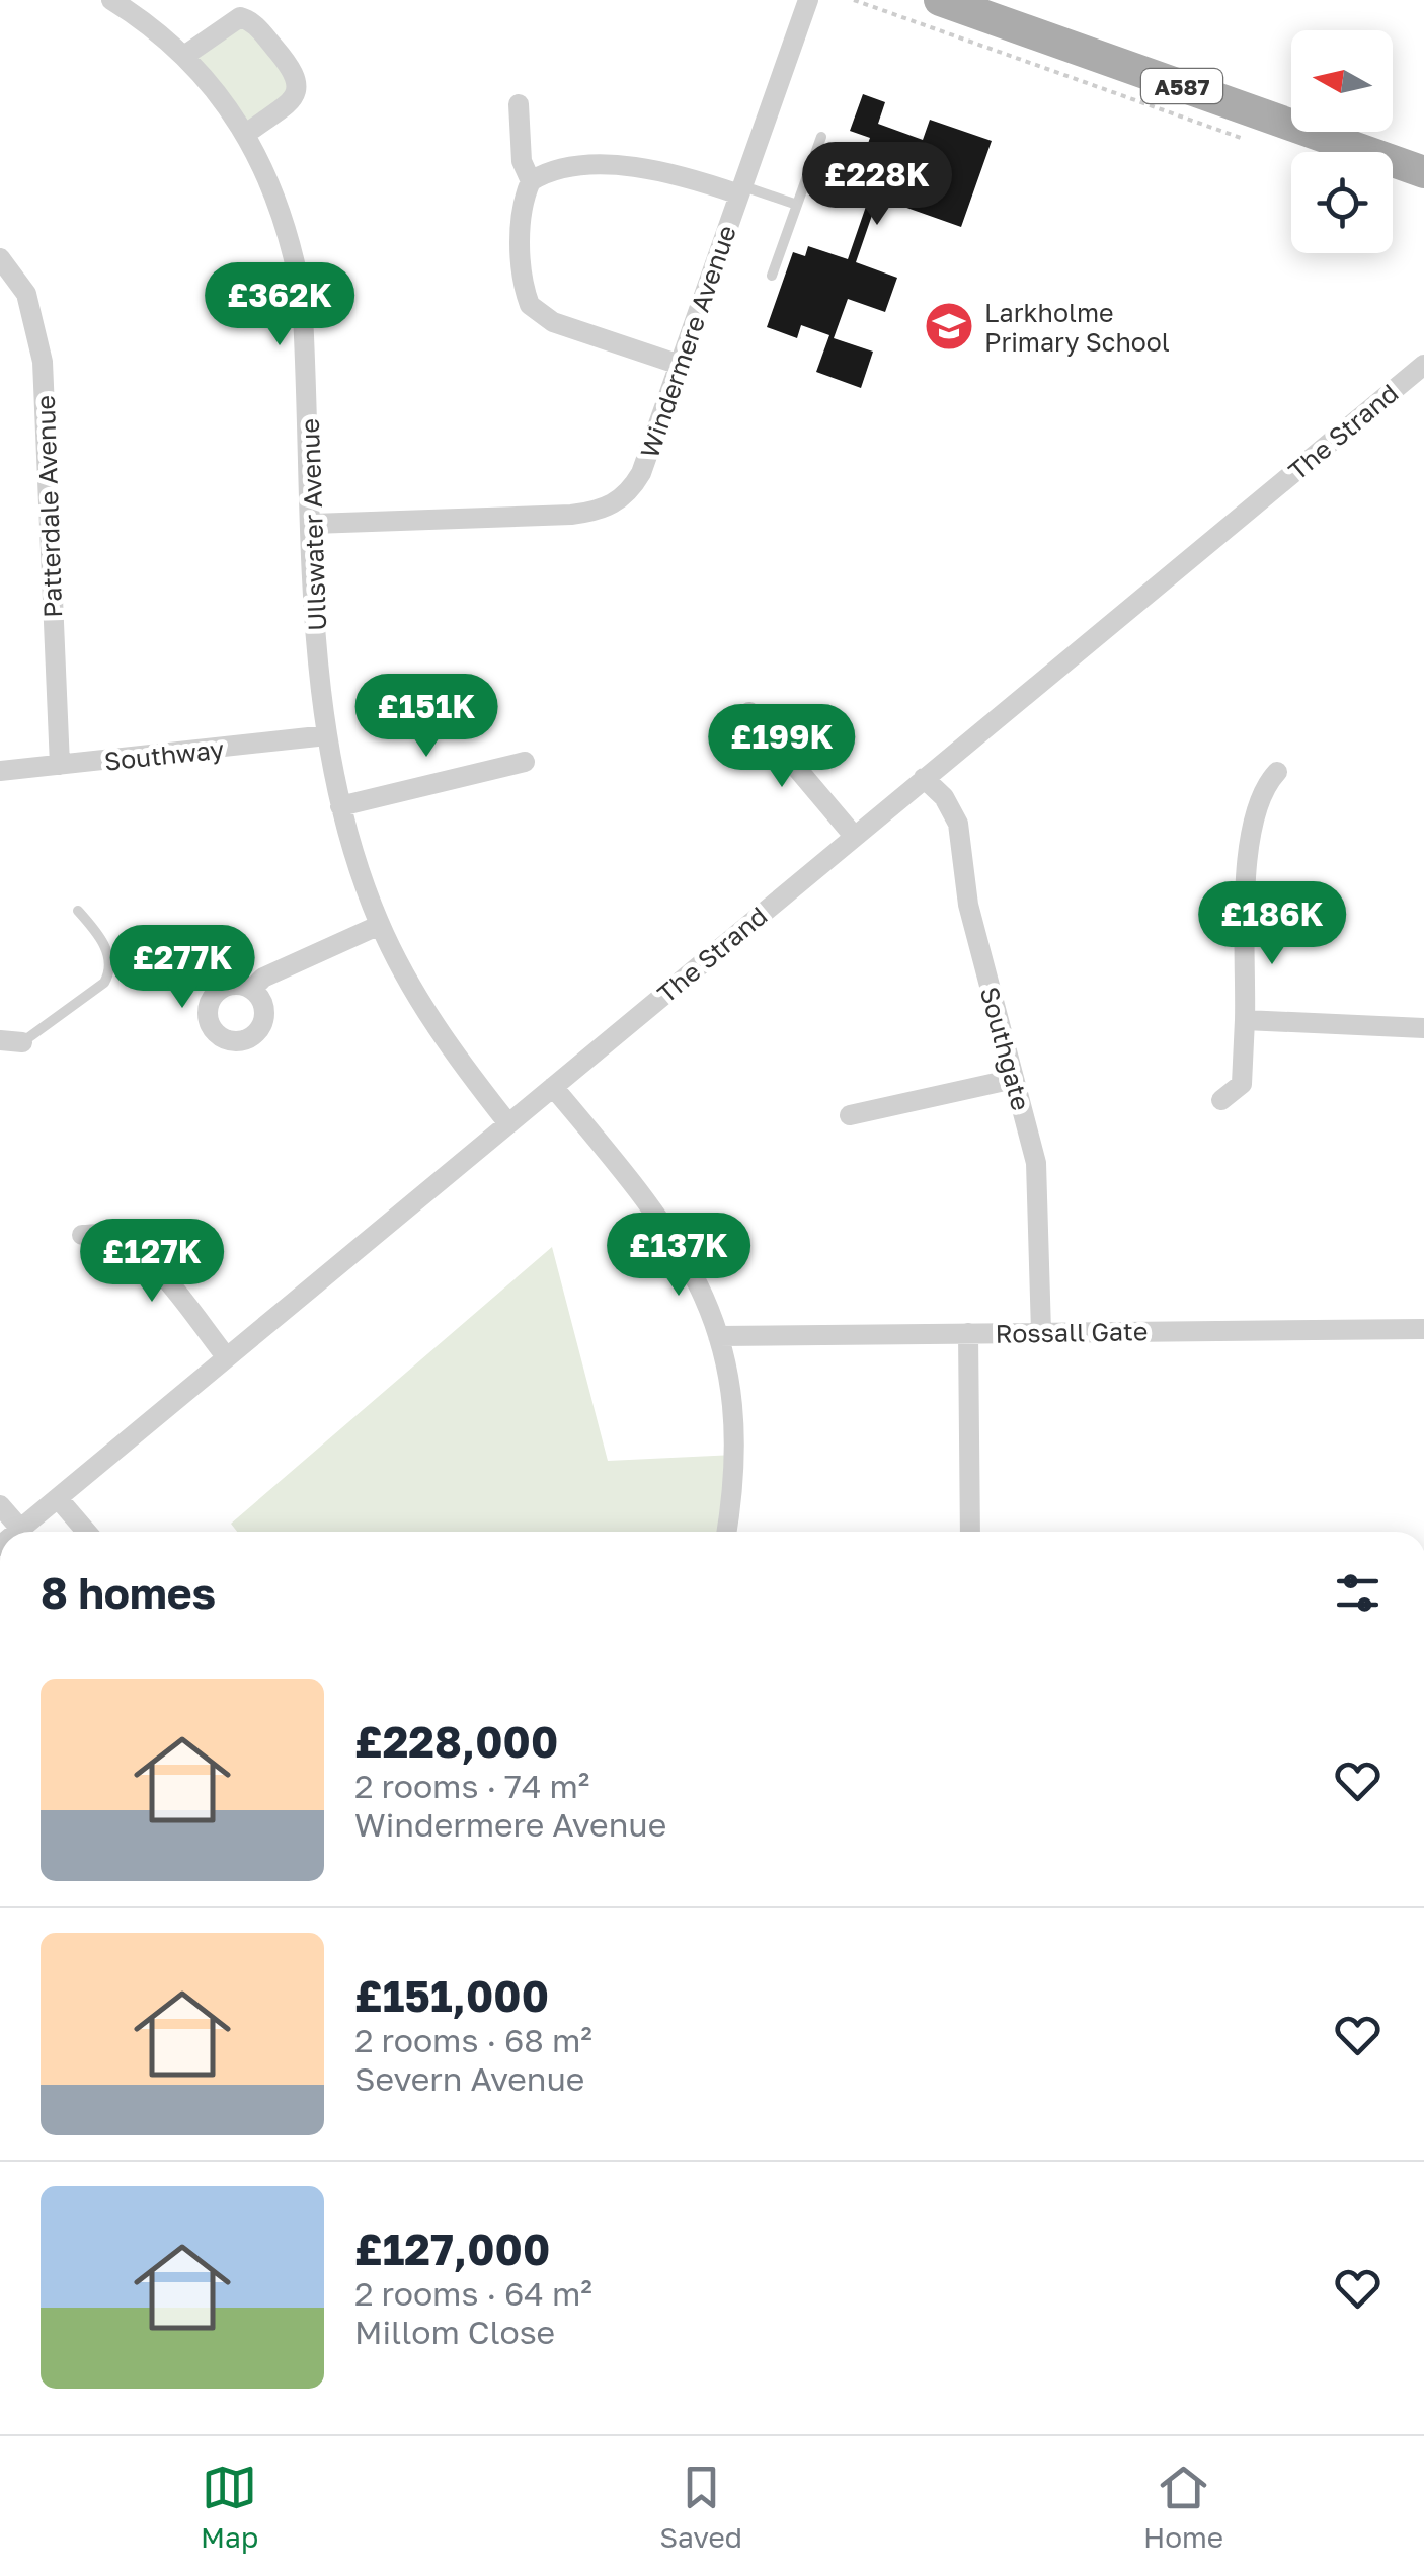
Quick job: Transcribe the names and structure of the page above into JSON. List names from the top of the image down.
{
  "streets": {
    "main road": ["A587"],
    "street": [
      "Windermere Avenue",
      "The Strand",
      "Patterdale Avenue",
      "Ullswater Avenue",
      "Southway",
      "Southgate",
      "Rossall Gate"
    ]
  },
  "crossings": [
    ["Windermere Avenue", "Ullswater Avenue"],
    ["The Strand", "Ullswater Avenue"],
    ["The Strand", "Southgate"],
    ["Patterdale Avenue", "Southway"],
    ["Ullswater Avenue", "Southway"],
    ["Southgate", "Rossall Gate"]
  ],
  "places": {
    "school or university": ["Larkholme Primary School"]
  },
  "north": "left",
  "page": {
    "price": [
      "£228K",
      "£362K",
      "£151K",
      "£199K",
      "£186K",
      "£277K",
      "£137K",
      "£127K"
    ],
    "heading": "8 homes",
    "list": [
      {
        "name": "£228,000",
        "note": "2 rooms · 74 m² · Windermere Avenue"
      },
      {
        "name": "£151,000",
        "note": "2 rooms · 68 m² · Severn Avenue"
      },
      {
        "name": "£127,000",
        "note": "2 rooms · 64 m² · Millom Close"
      }
    ],
    "tabs": ["Map", "Saved", "Home"]
  }
}
